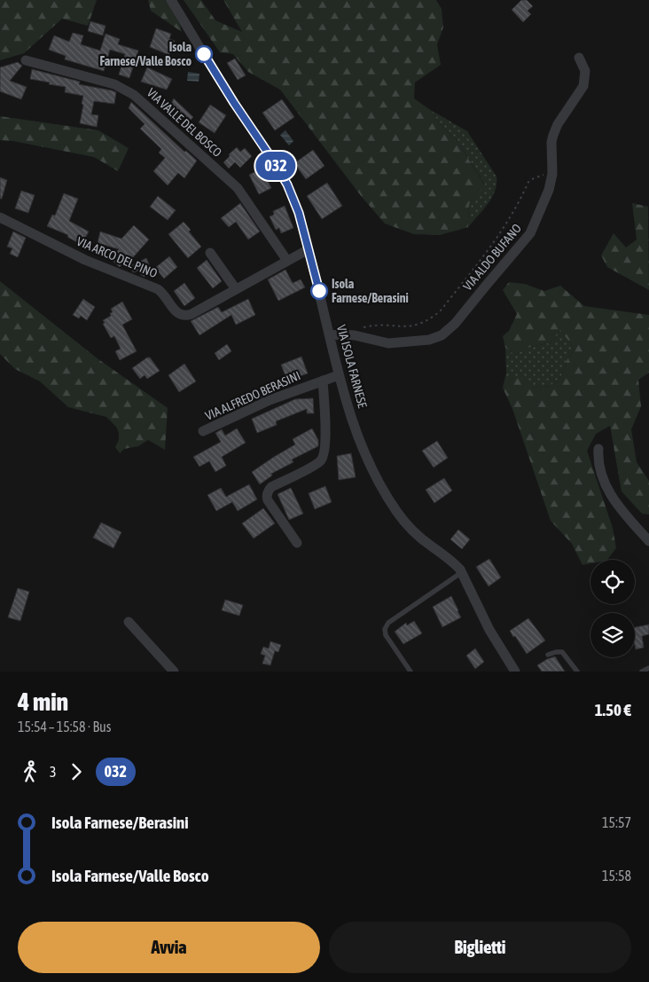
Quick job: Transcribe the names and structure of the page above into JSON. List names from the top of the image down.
{
  "streets": {
    "street": [
      "VIA VALLE DEL BOSCO",
      "VIA ARCO DEL PINO",
      "VIA ALDO BUFANO",
      "VIA ISOLA FARNESE",
      "VIA ALFREDO BERASINI"
    ]
  },
  "crossings": [
    ["VIA VALLE DEL BOSCO", "VIA ARCO DEL PINO"],
    ["VIA ARCO DEL PINO", "VIA ISOLA FARNESE"],
    ["VIA ALDO BUFANO", "VIA ISOLA FARNESE"],
    ["VIA ISOLA FARNESE", "VIA ALFREDO BERASINI"]
  ],
  "places": ["Isola Farnese/Valle Bosco", "Isola Farnese/Berasini"],
  "lines": ["bus line 032"],
  "page": {
    "on_map": "032",
    "heading": ["4 min", "15:54 – 15:58 · Bus", "1.50 €"],
    "legs": ["3", "032"],
    "list": [
      {
        "name": "Isola Farnese/Berasini",
        "value": "15:57"
      },
      {
        "name": "Isola Farnese/Valle Bosco",
        "value": "15:58"
      }
    ],
    "buttons": ["Avvia", "Biglietti"]
  }
}
